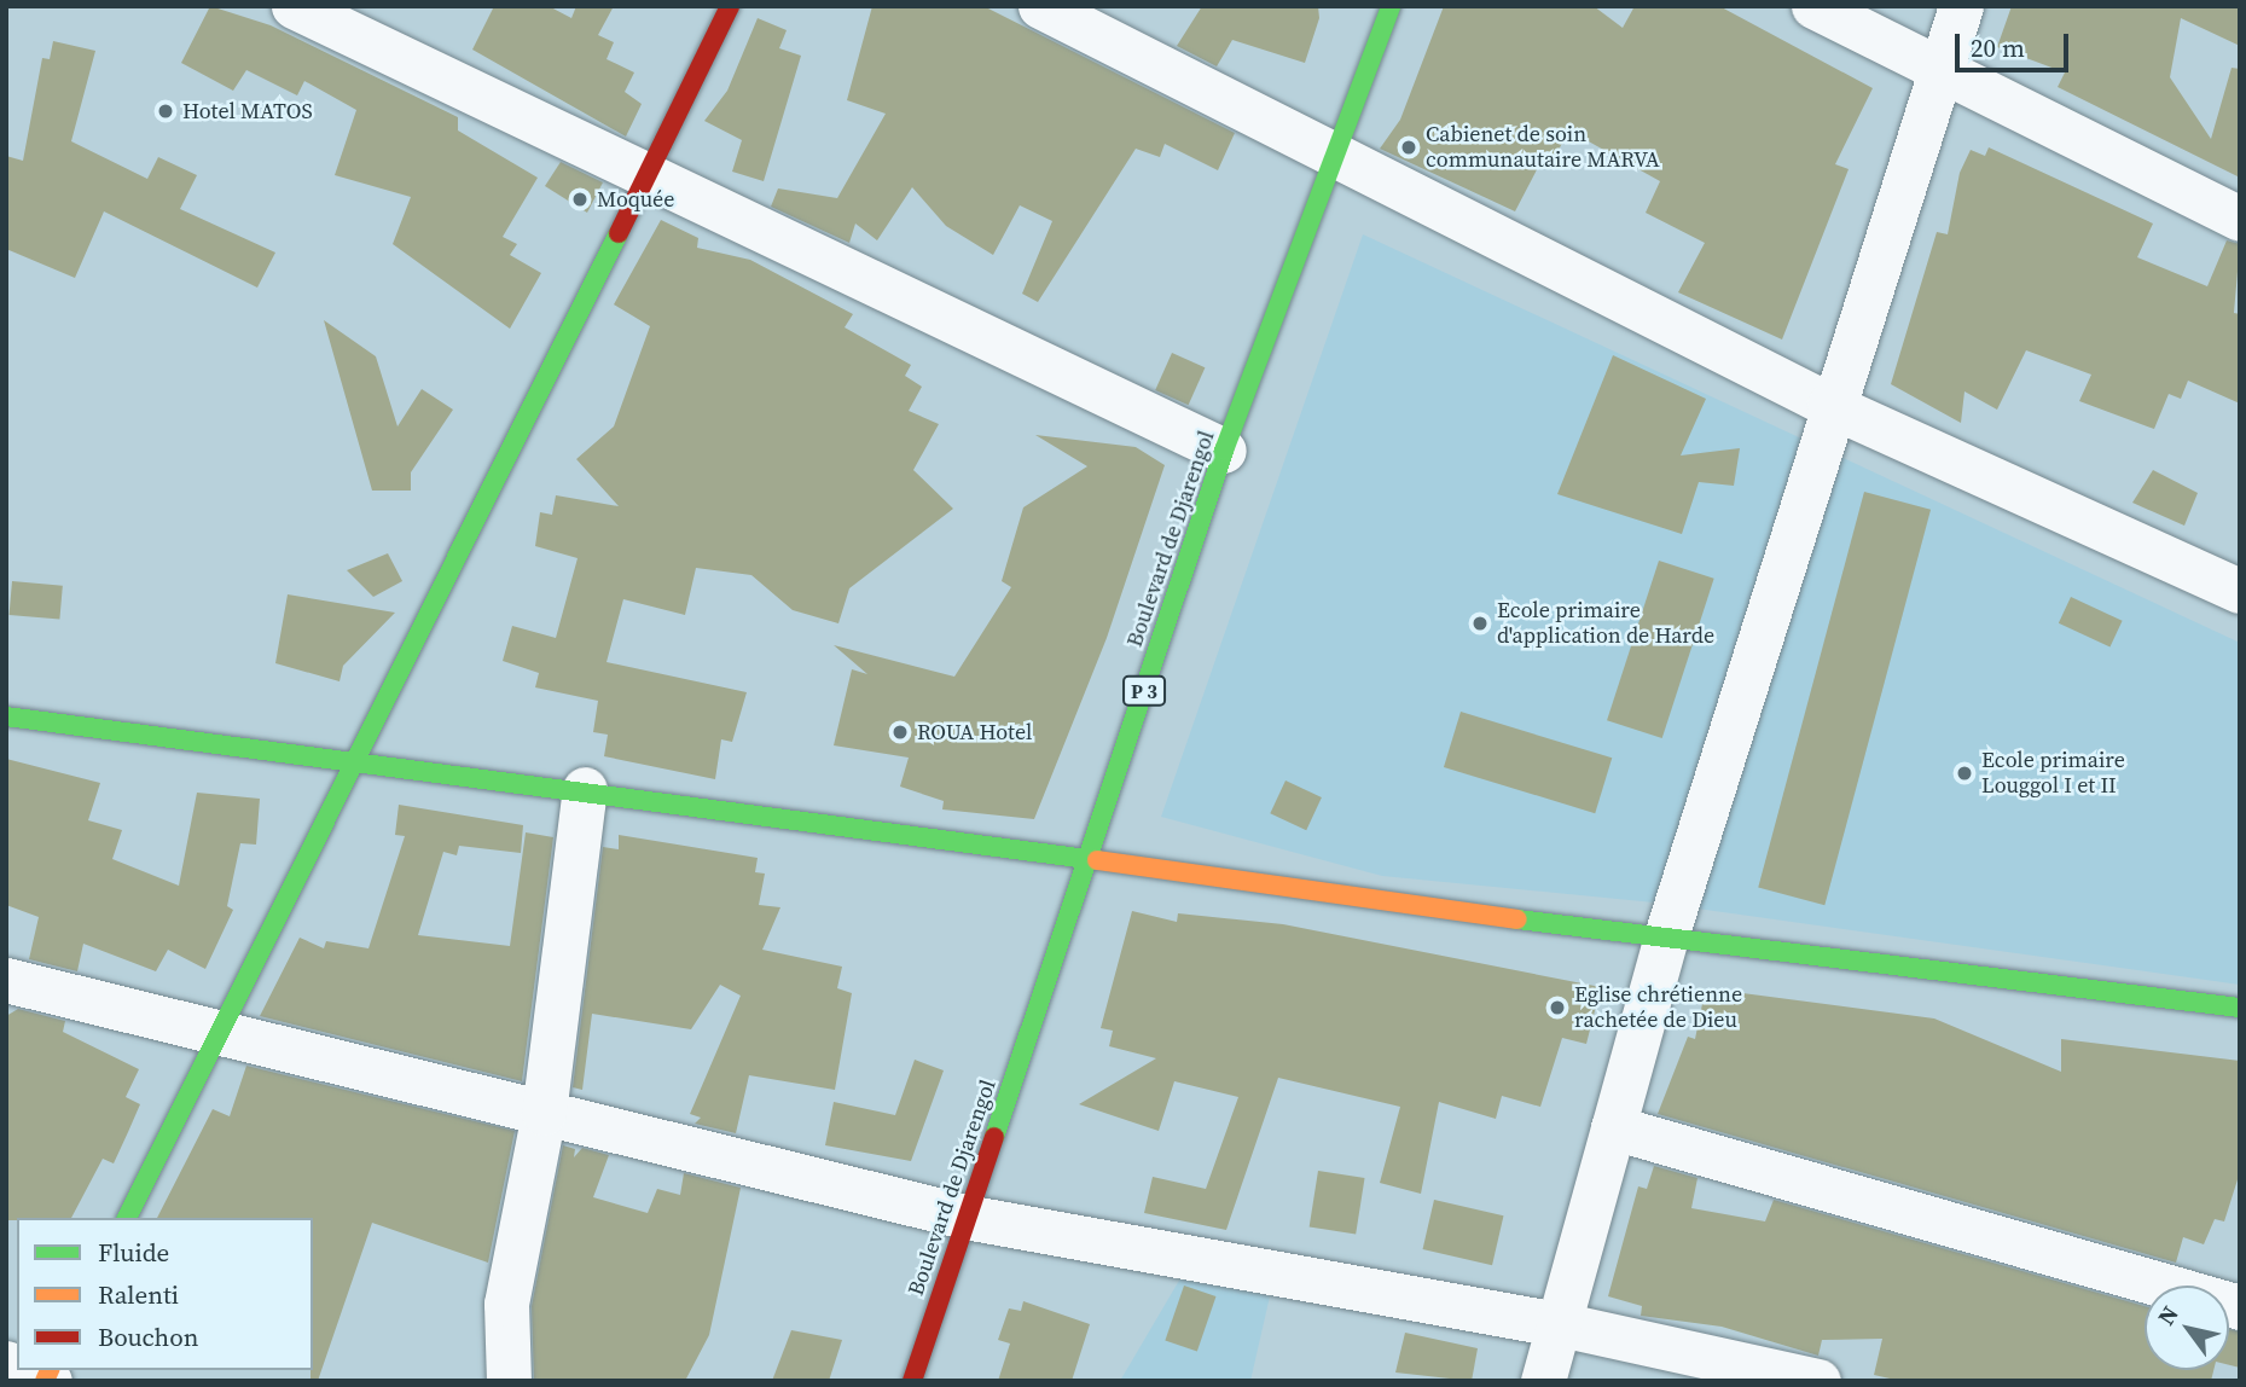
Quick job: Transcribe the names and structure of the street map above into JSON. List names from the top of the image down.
{
  "streets": {
    "main road": ["Boulevard de Djarengol", "P 3"]
  },
  "places": [
    "Hotel MATOS",
    "Cabienet de soin communautaire MARVA",
    "Moquée",
    "Ecole primaire d'application de Harde",
    "ROUA Hotel",
    "Ecole primaire Louggol I et II",
    "Eglise chrétienne rachetée de Dieu"
  ],
  "legend": ["Fluide", "Ralenti", "Bouchon"],
  "scale_bar": "20 m",
  "north": "top left"
}
